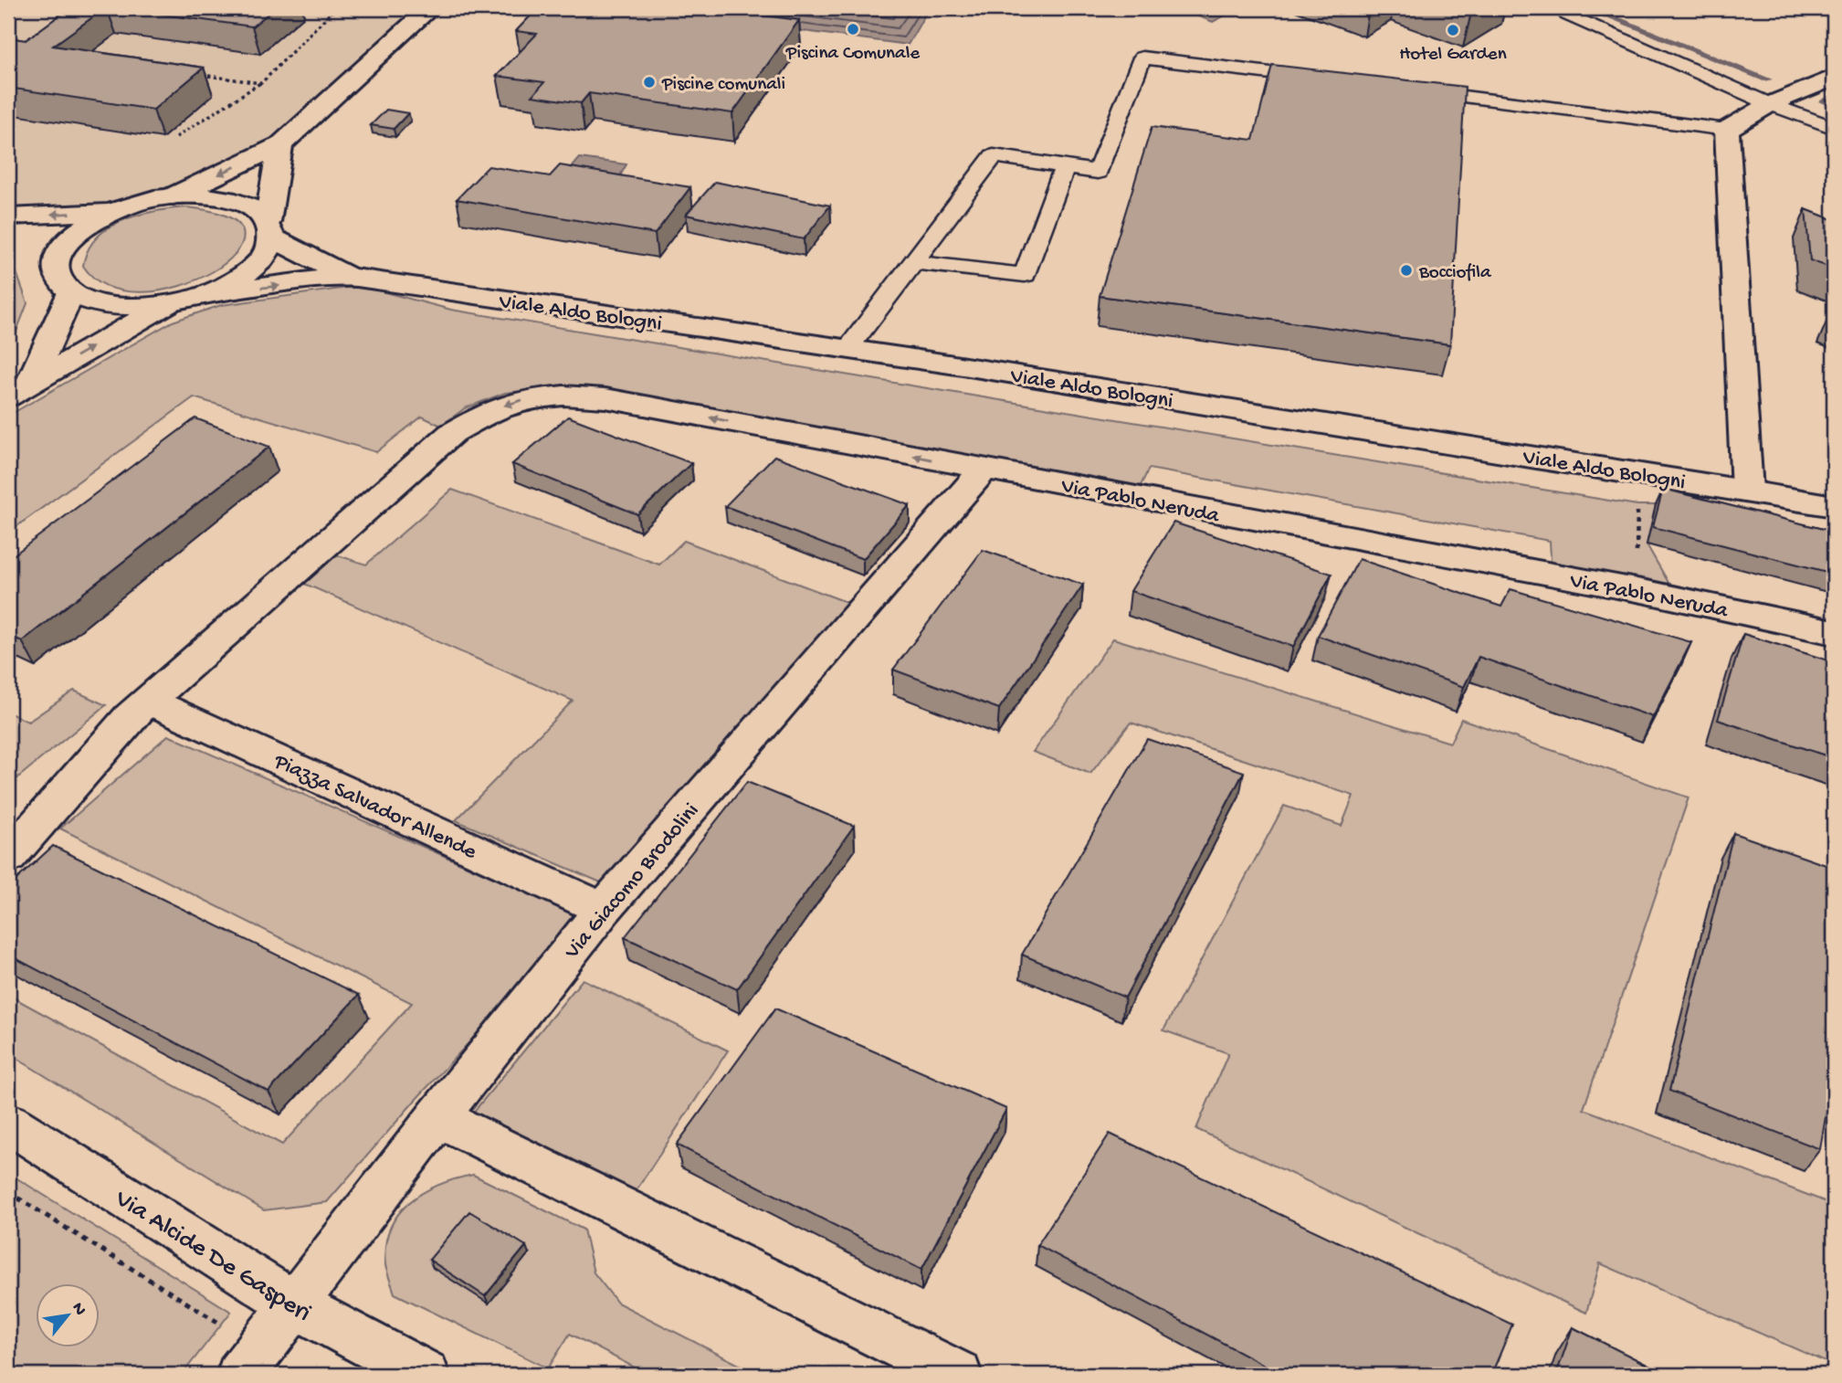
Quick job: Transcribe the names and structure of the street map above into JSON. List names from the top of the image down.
{
  "streets": {
    "street": [
      "Viale Aldo Bologni",
      "Via Pablo Neruda",
      "Piazza Salvador Allende",
      "Via Giacomo Brodolini",
      "Via Alcide De Gasperi"
    ]
  },
  "crossings": [
    ["Via Pablo Neruda", "Piazza Salvador Allende"],
    ["Via Pablo Neruda", "Via Giacomo Brodolini"],
    ["Piazza Salvador Allende", "Via Giacomo Brodolini"],
    ["Via Giacomo Brodolini", "Via Alcide De Gasperi"]
  ],
  "one_way": ["Via Pablo Neruda"],
  "places": [
    "Piscina Comunale",
    "Hotel Garden",
    "Piscine comunali",
    "Bocciofila"
  ],
  "north": "top right"
}
